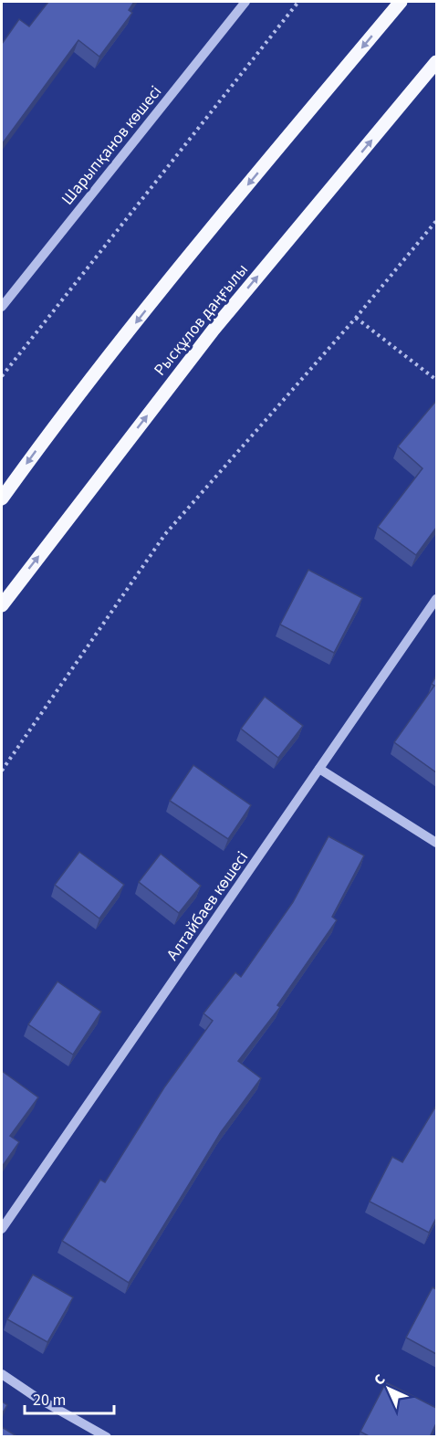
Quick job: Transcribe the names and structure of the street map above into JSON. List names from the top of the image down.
{
  "streets": {
    "main road": ["Рысқұлов даңғылы"],
    "street": ["Шарыпқанов көшесі", "Алтайбаев көшесі"]
  },
  "scale_bar": "20 m",
  "north": "top left"
}
